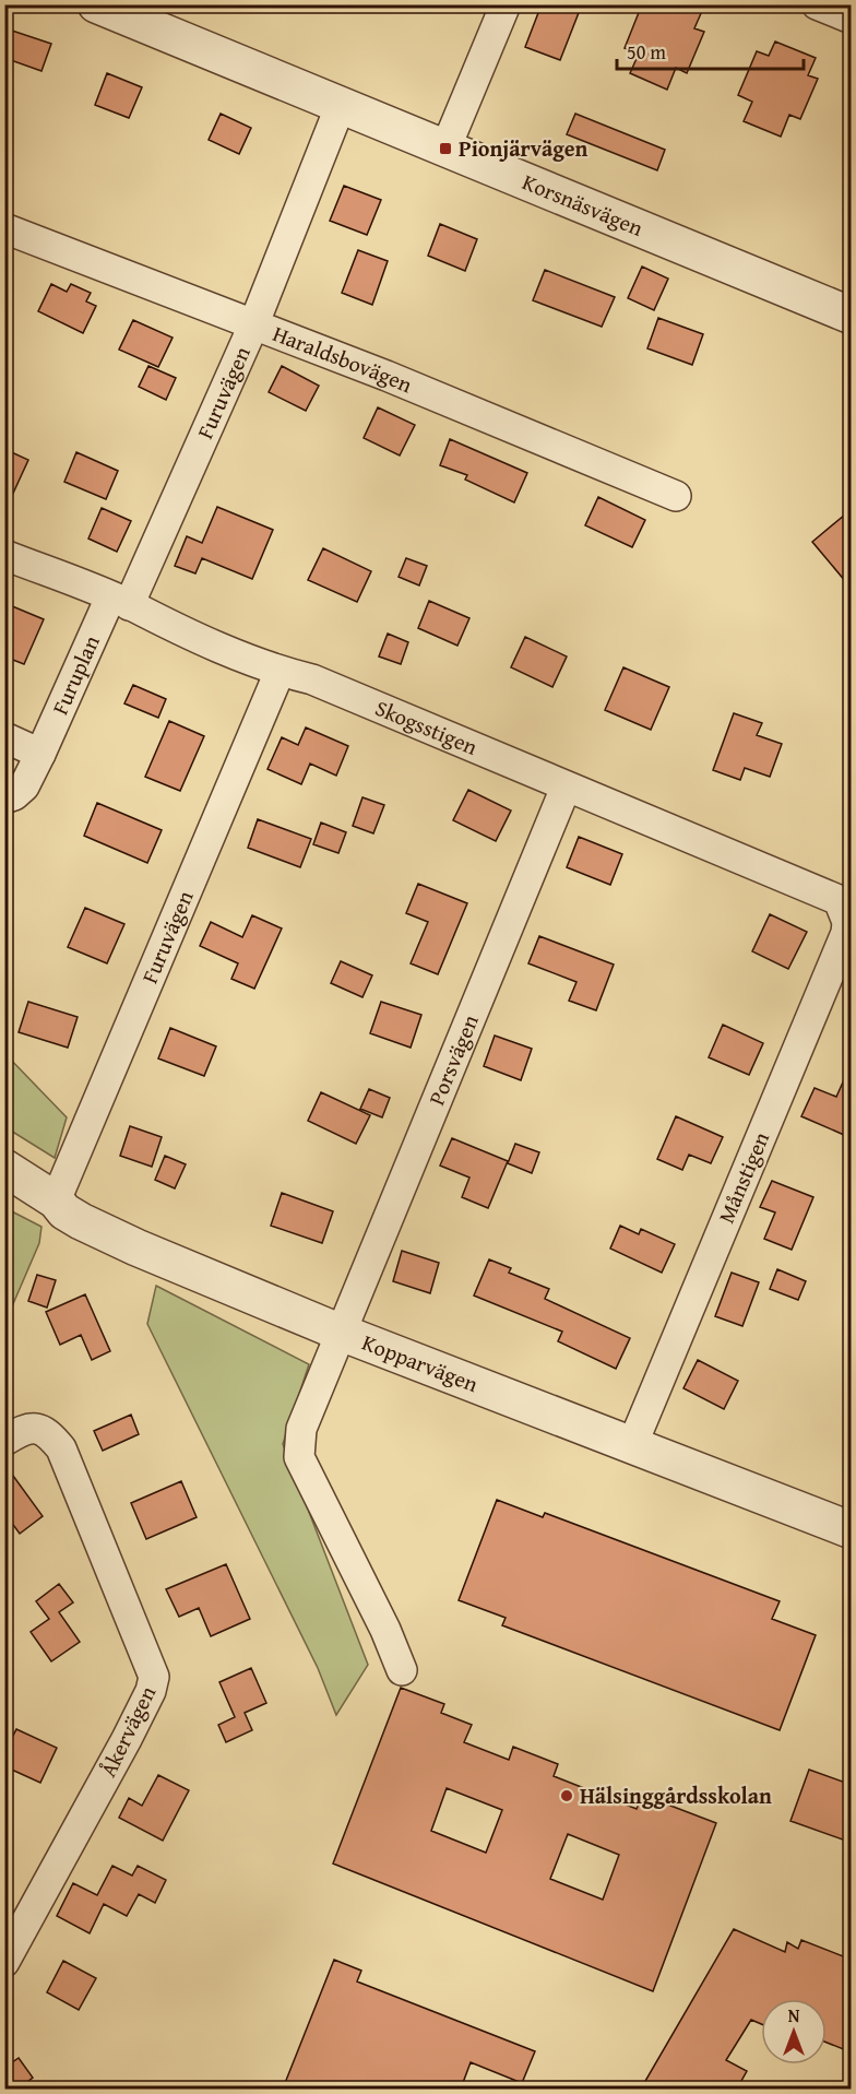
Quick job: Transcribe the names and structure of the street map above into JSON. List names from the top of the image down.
{
  "streets": {
    "street": [
      "Korsnäsvägen",
      "Haraldsbovägen",
      "Furuvägen",
      "Furuplan",
      "Skogsstigen",
      "Porsvägen",
      "Månstigen",
      "Kopparvägen",
      "Åkervägen"
    ]
  },
  "crossings": [
    ["Korsnäsvägen", "Furuvägen"],
    ["Haraldsbovägen", "Furuvägen"],
    ["Furuvägen", "Furuplan"],
    ["Furuvägen", "Skogsstigen"],
    ["Furuvägen", "Kopparvägen"],
    ["Furuplan", "Skogsstigen"],
    ["Skogsstigen", "Porsvägen"],
    ["Skogsstigen", "Månstigen"],
    ["Porsvägen", "Kopparvägen"],
    ["Månstigen", "Kopparvägen"]
  ],
  "places": {
    "transit": ["Pionjärvägen"],
    "other": ["Hälsinggårdsskolan"]
  },
  "scale_bar": "50 m",
  "north": "top"
}
